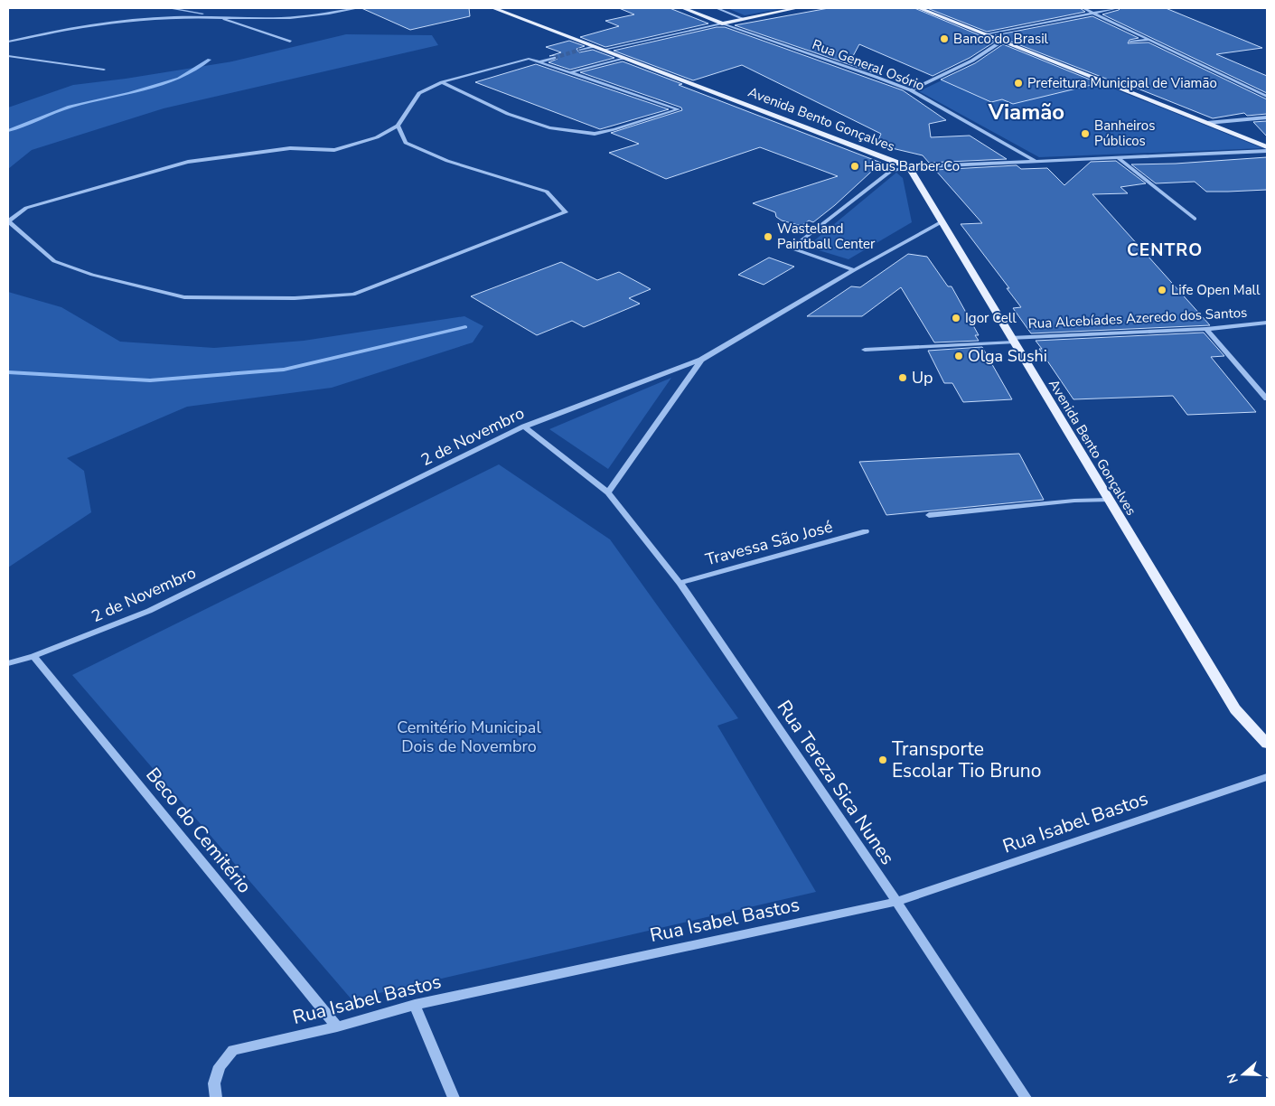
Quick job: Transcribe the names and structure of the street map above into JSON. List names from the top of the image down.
{
  "streets": {
    "main road": ["Rua General Osório", "Avenida Bento Gonçalves"],
    "street": [
      "Rua Alcebíades Azeredo dos Santos",
      "2 de Novembro",
      "Travessa São José",
      "Rua Tereza Sica Nunes",
      "Rua Isabel Bastos",
      "Beco do Cemitério"
    ]
  },
  "crossings": [
    ["Avenida Bento Gonçalves", "Rua Alcebíades Azeredo dos Santos"],
    ["Avenida Bento Gonçalves", "2 de Novembro"],
    ["2 de Novembro", "Rua Tereza Sica Nunes"],
    ["2 de Novembro", "Beco do Cemitério"],
    ["Travessa São José", "Rua Tereza Sica Nunes"],
    ["Rua Tereza Sica Nunes", "Rua Isabel Bastos"],
    ["Rua Isabel Bastos", "Beco do Cemitério"]
  ],
  "districts": ["Viamão", "CENTRO"],
  "parks": ["Cemitério Municipal Dois de Novembro"],
  "places": [
    "Banco do Brasil",
    "Prefeitura Municipal de Viamão",
    "Banheiros Públicos",
    "Haus Barber Co",
    "Wasteland Paintball Center",
    "Life Open Mall",
    "Igor Cell",
    "Olga Sushi",
    "Up",
    "Transporte Escolar Tio Bruno"
  ],
  "north": "left"
}
